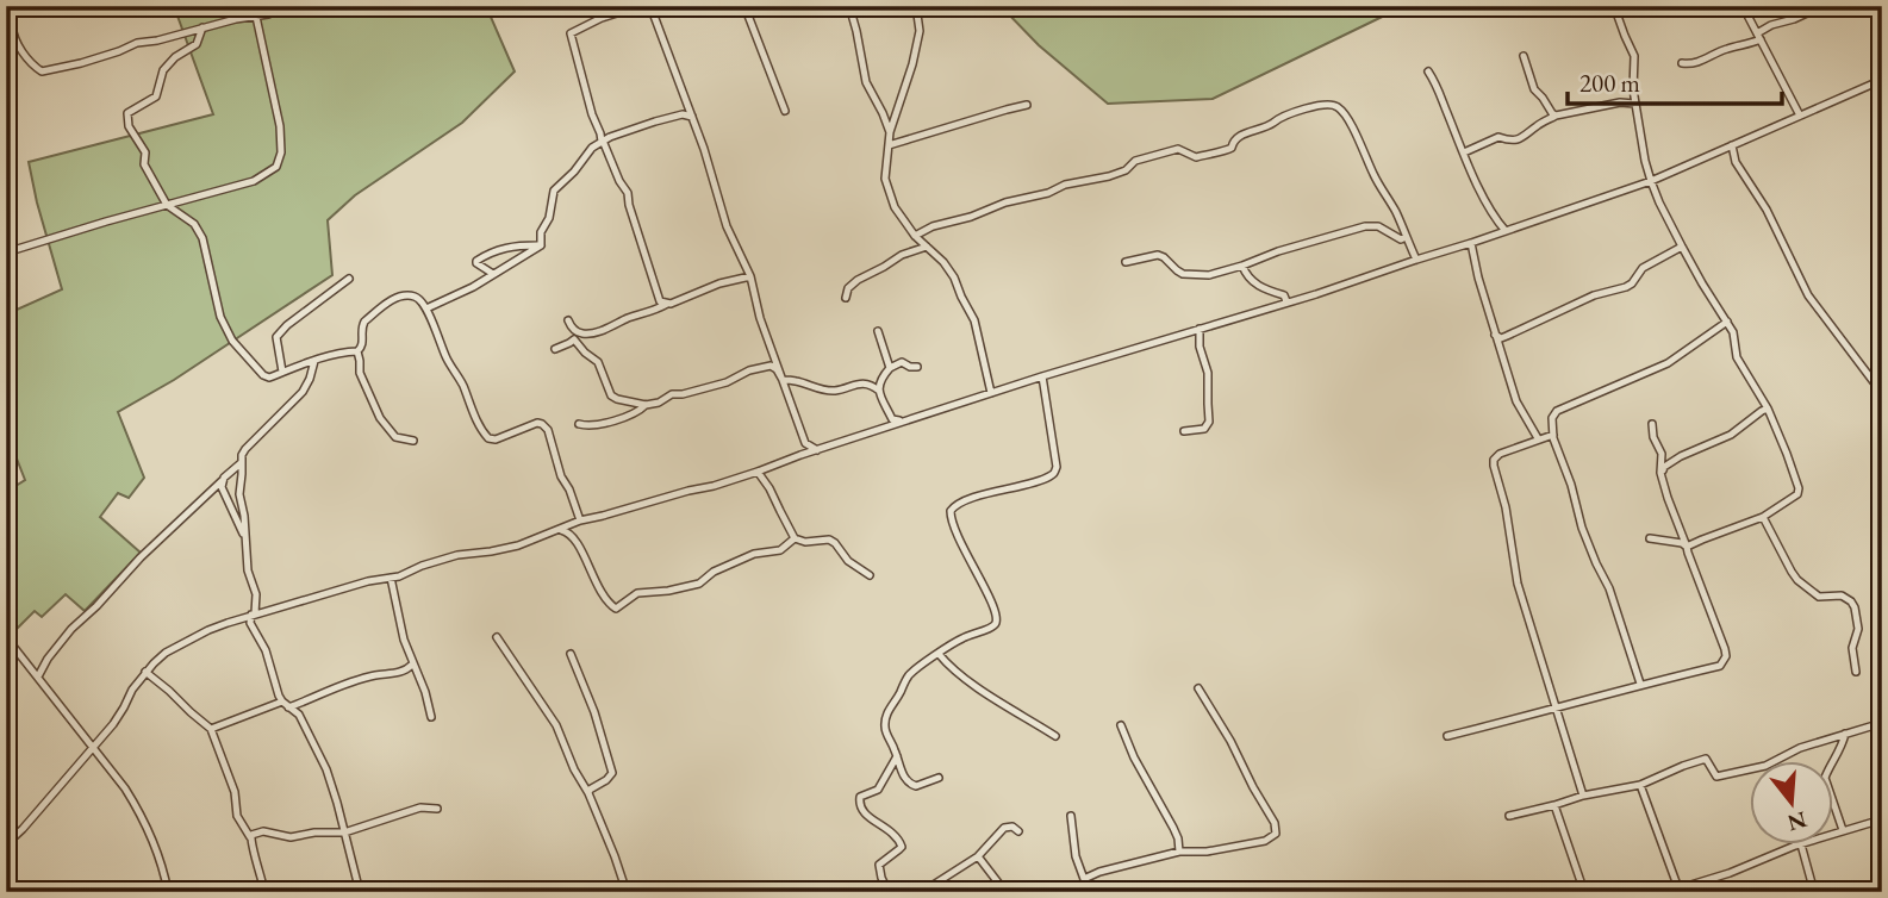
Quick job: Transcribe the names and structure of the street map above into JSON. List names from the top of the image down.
{
  "scale_bar": "200 m",
  "north": "bottom"
}
